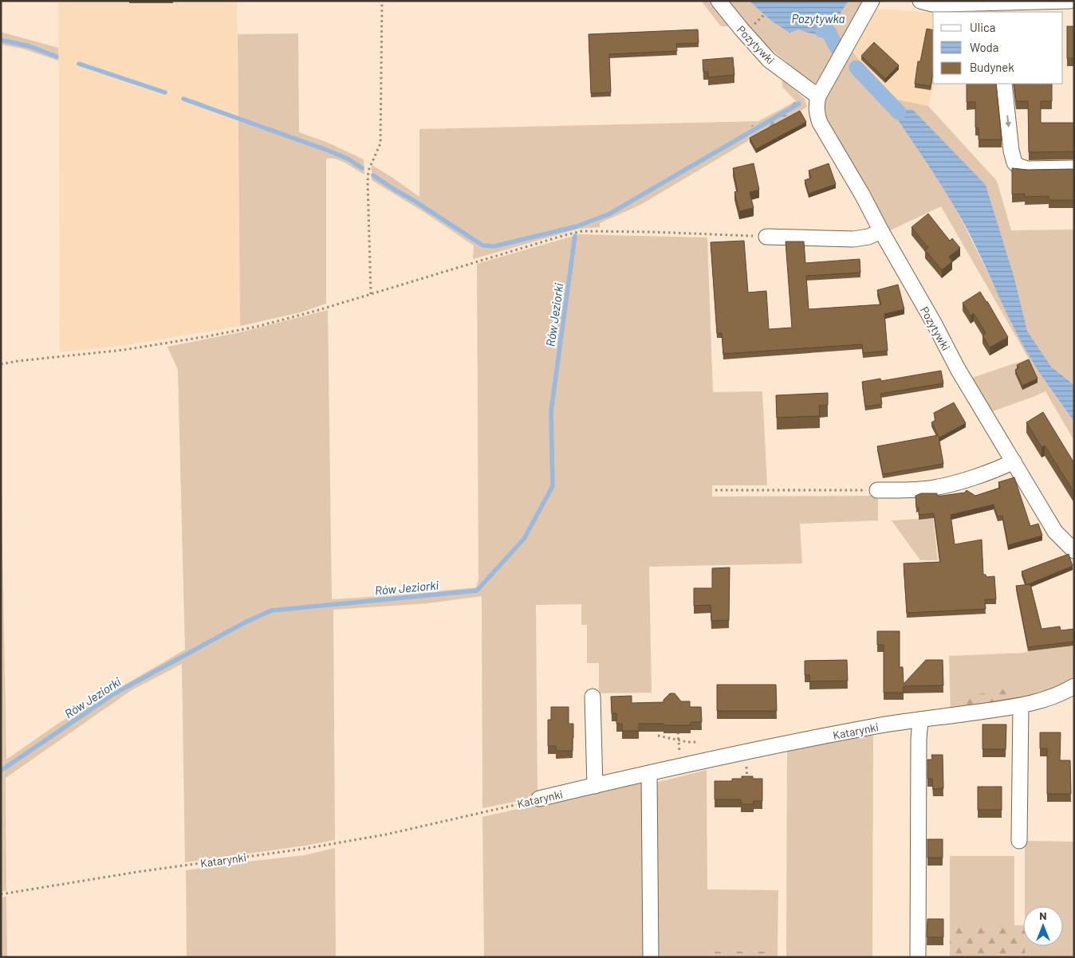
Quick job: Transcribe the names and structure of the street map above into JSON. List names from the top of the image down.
{
  "streets": {
    "street": ["Pozytywki", "Katarynki"]
  },
  "water": ["Pozytywka", "Rów Jeziorki"],
  "legend": ["Ulica", "Woda", "Budynek"],
  "north": "top"
}
